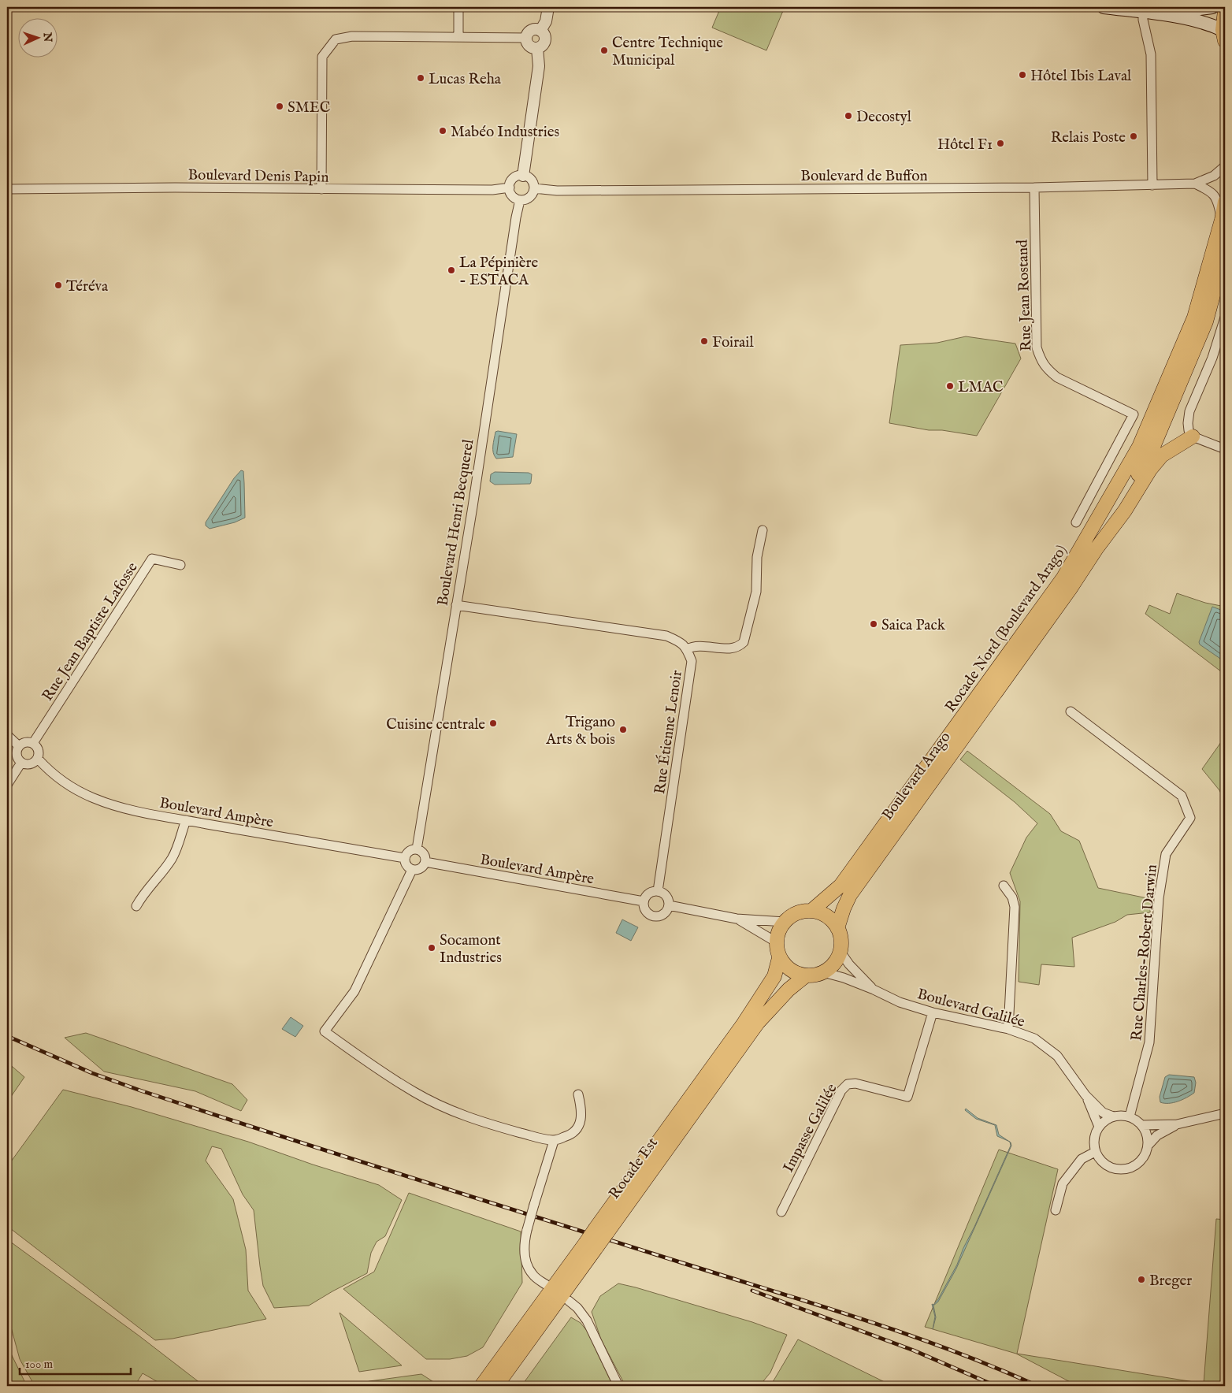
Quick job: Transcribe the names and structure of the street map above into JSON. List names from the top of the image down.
{
  "streets": {
    "main road": ["Rocade Nord (Boulevard Arago)", "Boulevard Arago", "Rocade Est"],
    "street": [
      "Boulevard Denis Papin",
      "Boulevard de Buffon",
      "Rue Jean Rostand",
      "Boulevard Henri Becquerel",
      "Rue Jean Baptiste Lafosse",
      "Rue Étienne Lenoir",
      "Boulevard Ampère",
      "Rue Charles-Robert Darwin",
      "Boulevard Galilée",
      "Impasse Galilée"
    ]
  },
  "crossings": [
    ["Boulevard Denis Papin", "Boulevard de Buffon"],
    ["Boulevard Denis Papin", "Boulevard Henri Becquerel"],
    ["Boulevard de Buffon", "Rue Jean Rostand"],
    ["Boulevard de Buffon", "Boulevard Henri Becquerel"],
    ["Boulevard Henri Becquerel", "Boulevard Ampère"],
    ["Rocade Nord (Boulevard Arago)", "Boulevard Arago"],
    ["Rocade Nord (Boulevard Arago)", "Boulevard Galilée"],
    ["Rocade Nord (Boulevard Arago)", "Rocade Est"],
    ["Rue Jean Baptiste Lafosse", "Boulevard Ampère"],
    ["Rue Étienne Lenoir", "Boulevard Ampère"],
    ["Boulevard Arago", "Boulevard Galilée"],
    ["Boulevard Arago", "Rocade Est"],
    ["Rue Charles-Robert Darwin", "Boulevard Galilée"],
    ["Boulevard Galilée", "Impasse Galilée"],
    ["Boulevard Galilée", "Rocade Est"]
  ],
  "places": [
    "Centre Technique Municipal",
    "Hôtel Ibis Laval",
    "Lucas Reha",
    "SMEC",
    "Decostyl",
    "Mabéo Industries",
    "Relais Poste",
    "Hôtel F1",
    "La Pépinière - ESTACA",
    "Téréva",
    "Foirail",
    "LMAC",
    "Saica Pack",
    "Cuisine centrale",
    "Trigano Arts & bois",
    "Socamont Industries",
    "Breger"
  ],
  "scale_bar": "100 m",
  "north": "right"
}
